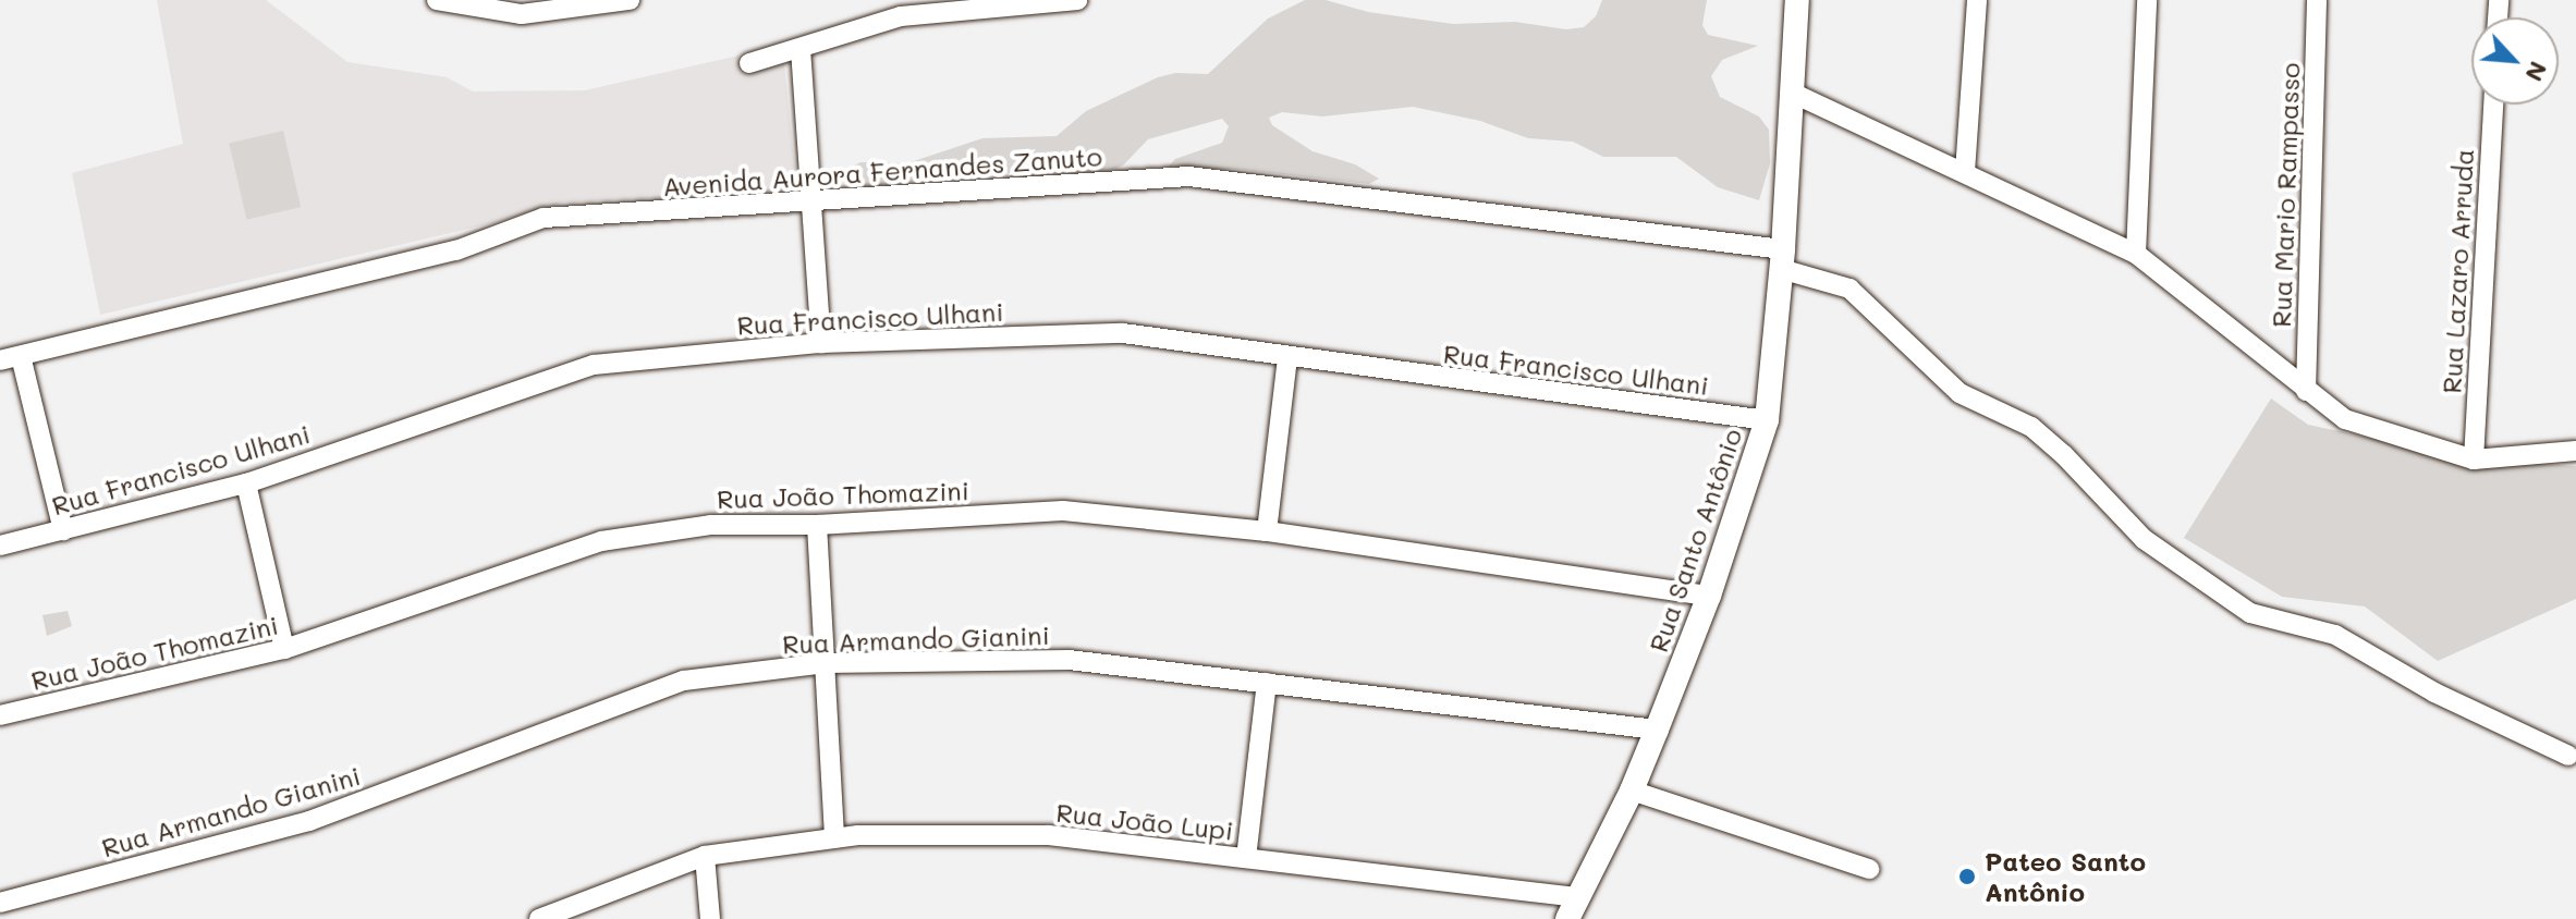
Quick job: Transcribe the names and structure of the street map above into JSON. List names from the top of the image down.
{
  "streets": {
    "main road": ["Rua Santo Antônio"],
    "street": [
      "Avenida Aurora Fernandes Zanuto",
      "Rua Mario Rampasso",
      "Rua Lazaro Arruda",
      "Rua Francisco Ulhani",
      "Rua João Thomazini",
      "Rua Armando Gianini",
      "Rua João Lupi"
    ]
  },
  "crossings": [
    ["Avenida Aurora Fernandes Zanuto", "Rua Santo Antônio"],
    ["Rua Francisco Ulhani", "Rua Santo Antônio"],
    ["Rua João Thomazini", "Rua Santo Antônio"],
    ["Rua Santo Antônio", "Rua Armando Gianini"],
    ["Rua Santo Antônio", "Rua João Lupi"]
  ],
  "places": ["Pateo Santo Antônio"],
  "north": "bottom right"
}
